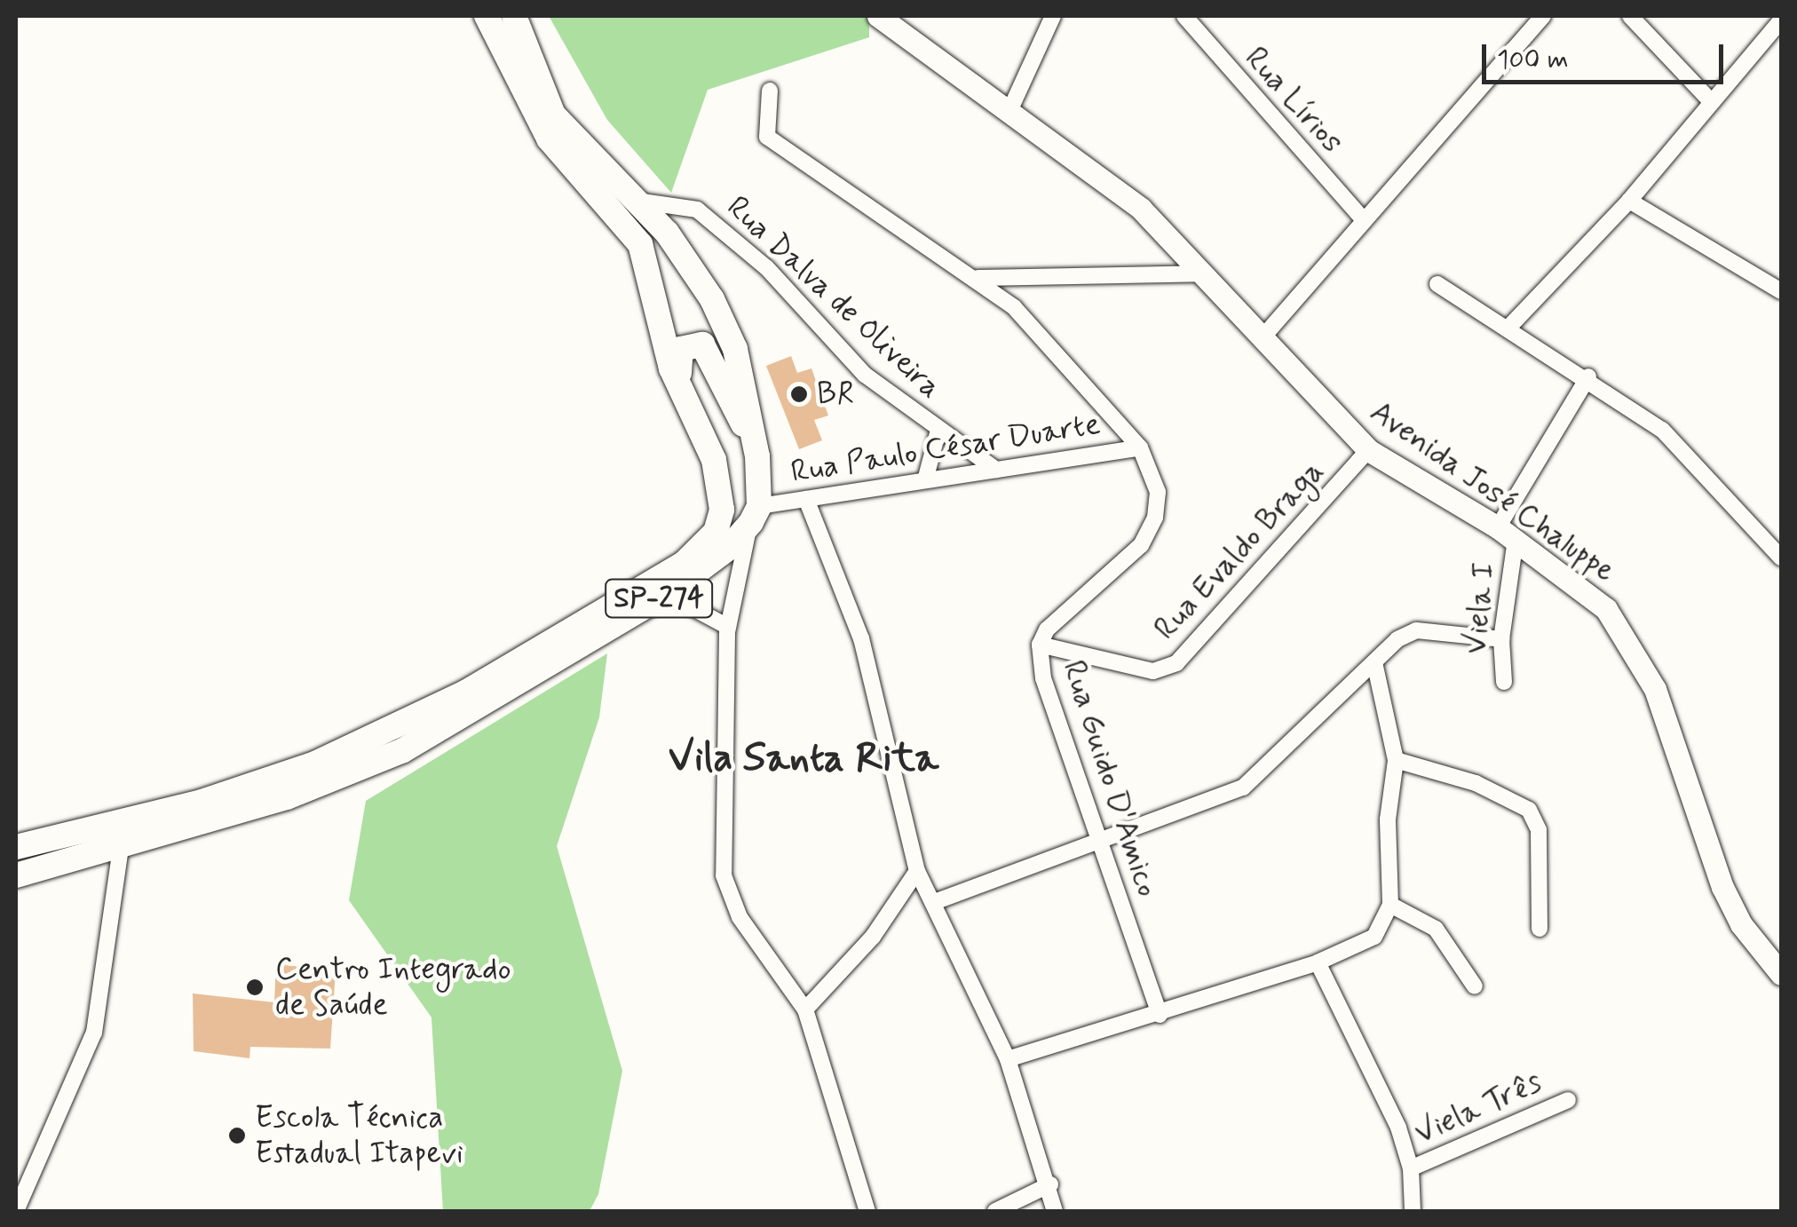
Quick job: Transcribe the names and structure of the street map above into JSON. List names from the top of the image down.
{
  "streets": {
    "main road": ["SP-274"],
    "street": [
      "Rua Lírios",
      "Rua Dalva de Oliveira",
      "Rua Paulo César Duarte",
      "Avenida José Chaluppe",
      "Rua Evaldo Braga",
      "Viela I",
      "Rua Guido D'Amico",
      "Viela Três"
    ]
  },
  "crossings": [
    ["Rua Dalva de Oliveira", "Rua Paulo César Duarte"],
    ["Rua Paulo César Duarte", "SP-274"],
    ["Rua Paulo César Duarte", "Rua Guido D'Amico"],
    ["Avenida José Chaluppe", "Rua Evaldo Braga"],
    ["Avenida José Chaluppe", "Viela I"],
    ["Rua Evaldo Braga", "Rua Guido D'Amico"]
  ],
  "districts": ["Vila Santa Rita"],
  "places": ["BR", "Centro Integrado de Saúde", "Escola Técnica Estadual Itapevi"],
  "scale_bar": "100 m"
}
